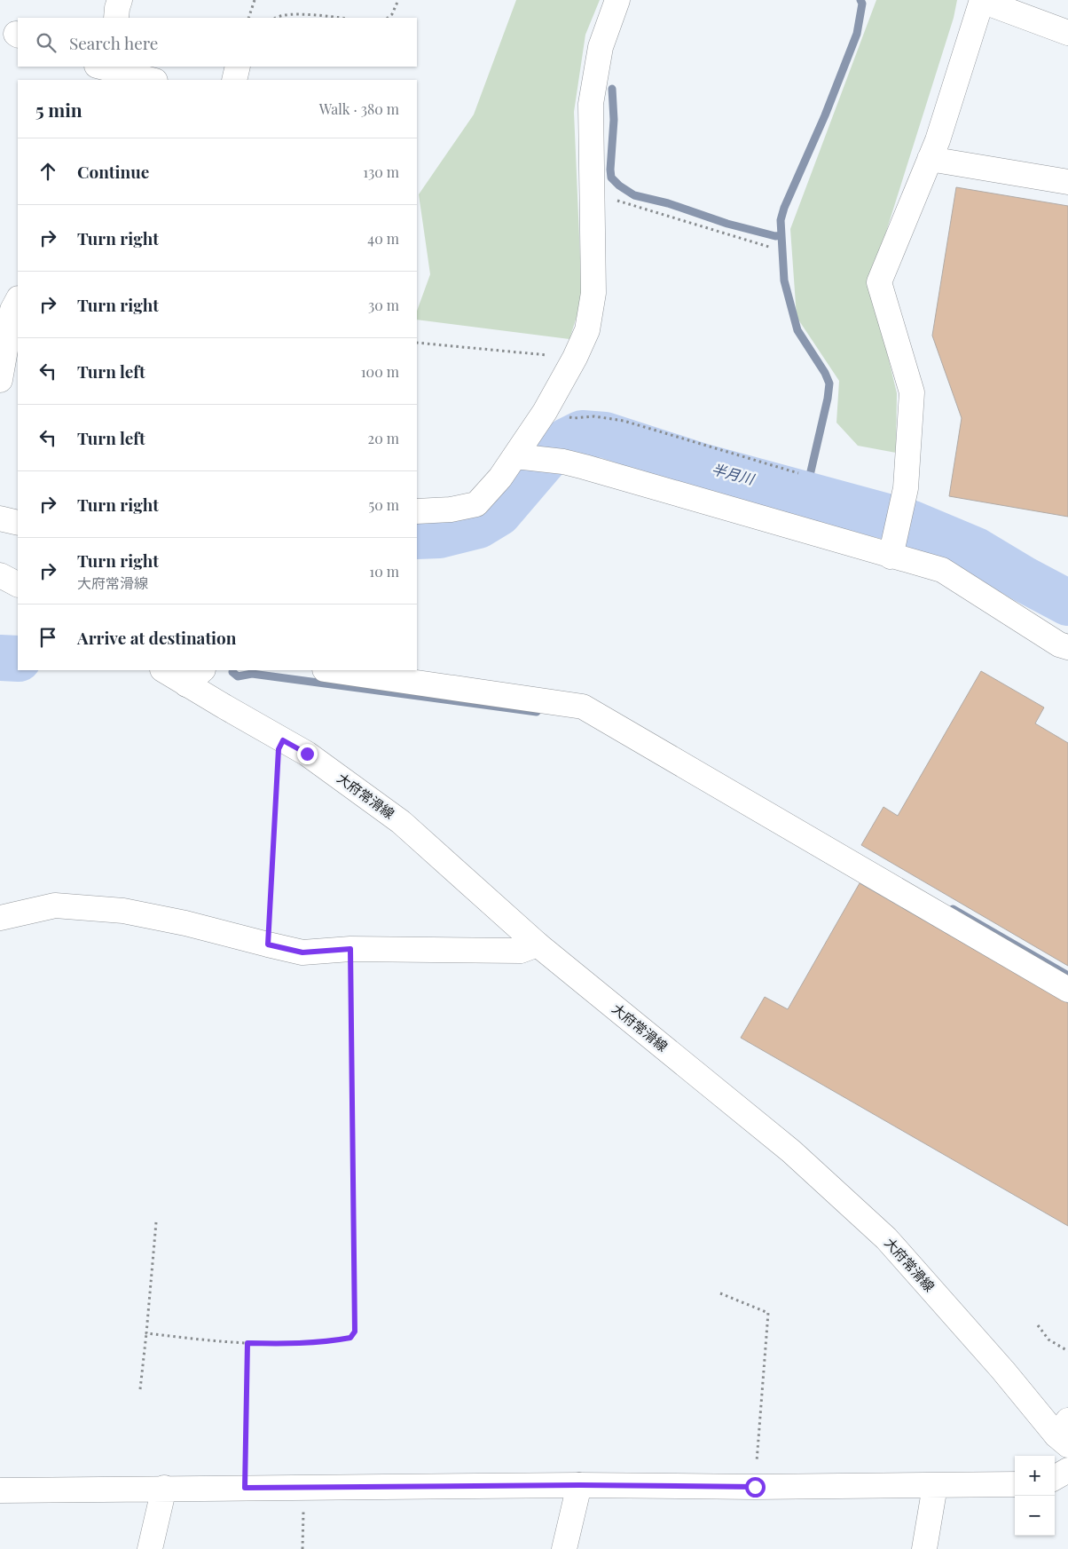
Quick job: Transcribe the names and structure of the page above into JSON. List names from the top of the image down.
{
  "streets": {
    "street": ["大府常滑線"]
  },
  "water": ["半月川"],
  "page": {
    "search": "Search here",
    "heading": ["5 min", "Walk · 380 m"],
    "list": [
      ["Continue", "130 m"],
      ["Turn right", "40 m"],
      ["Turn right", "30 m"],
      ["Turn left", "100 m"],
      ["Turn left", "20 m"],
      ["Turn right", "50 m"],
      ["Turn right", "大府常滑線", "10 m"],
      "Arrive at destination"
    ],
    "map_buttons": ["+", "−"]
  }
}
